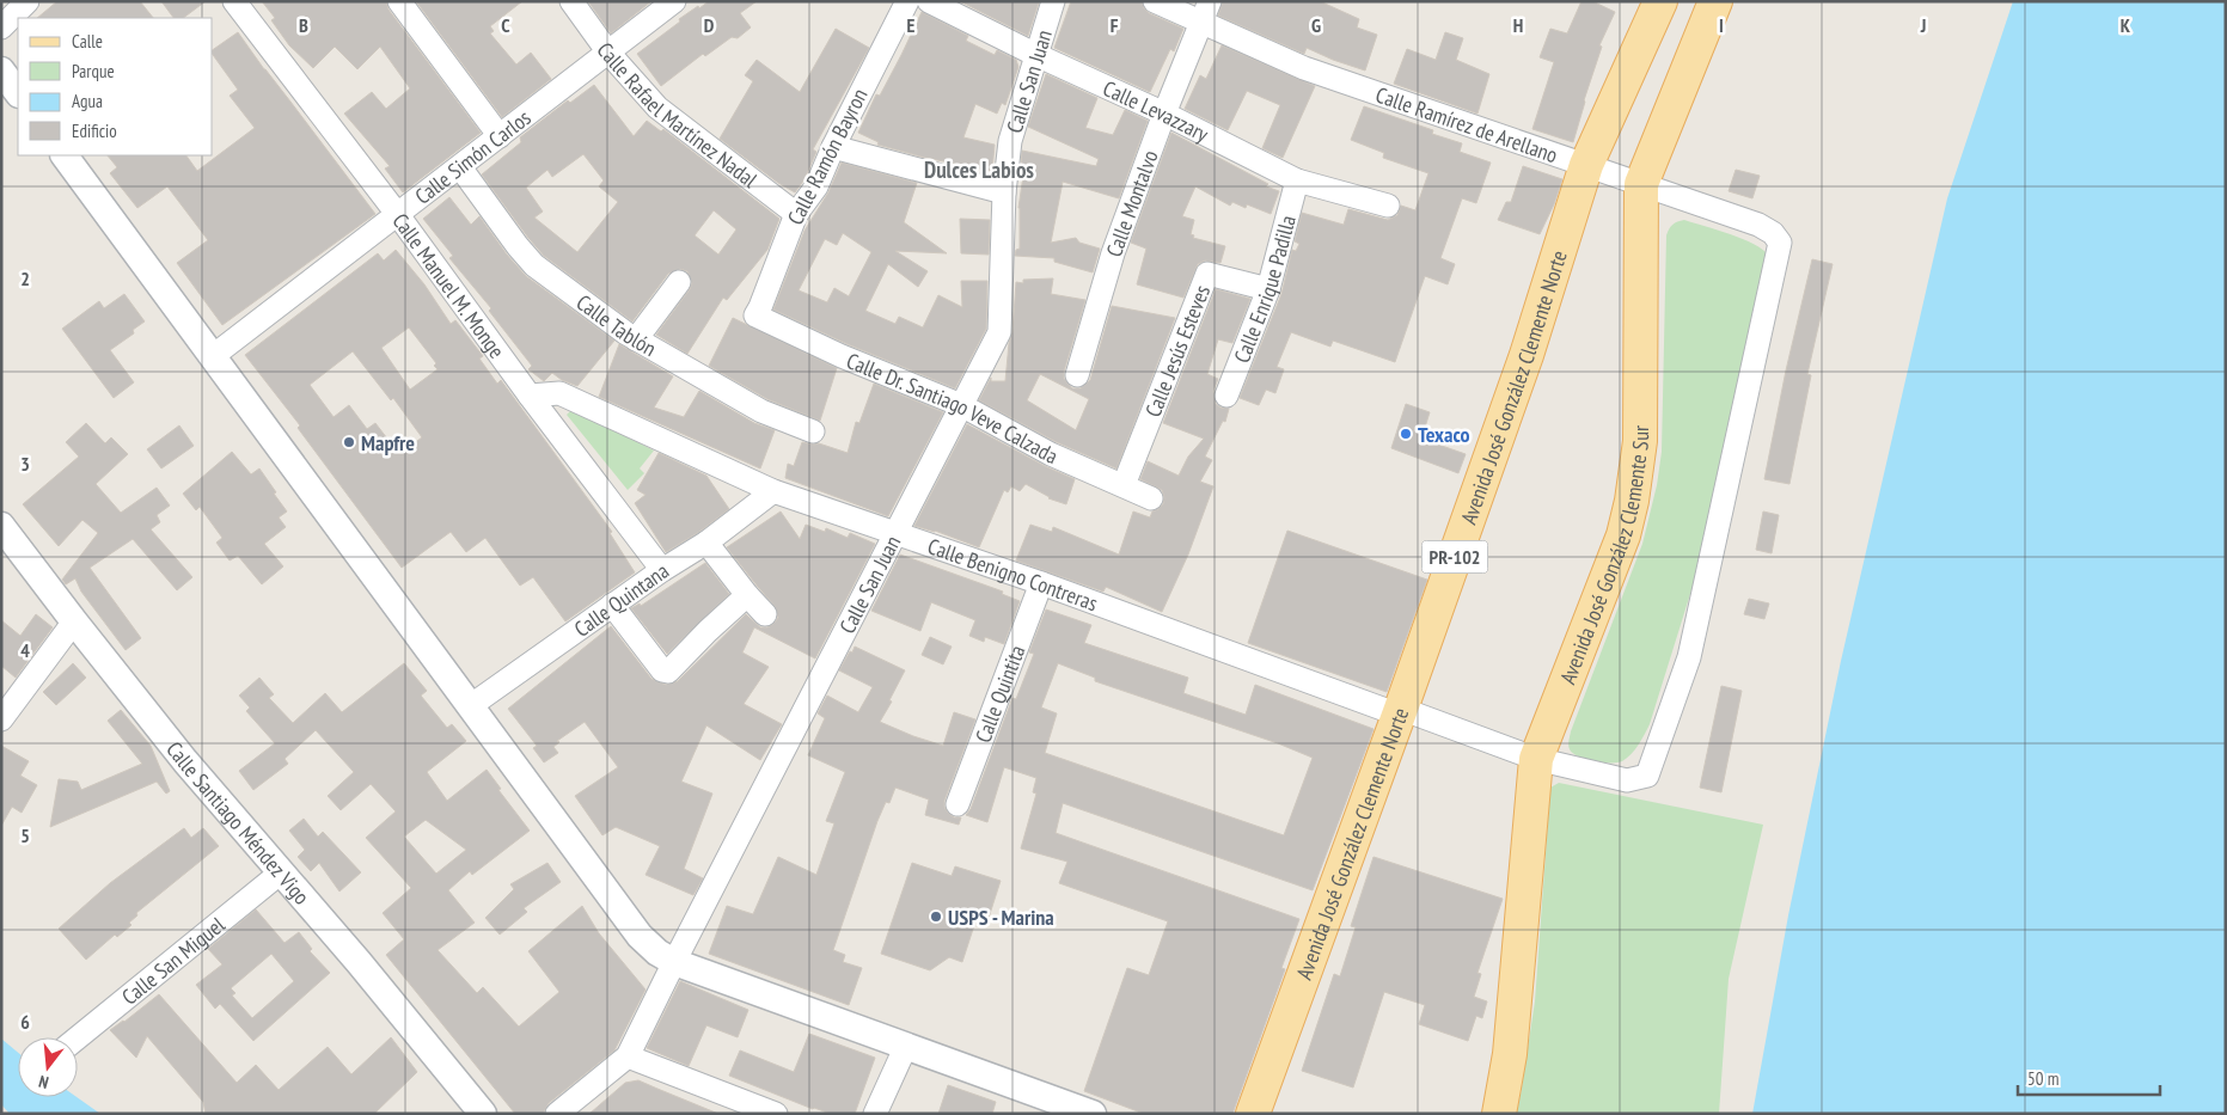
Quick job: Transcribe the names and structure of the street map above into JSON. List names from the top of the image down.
{
  "streets": {
    "main road": ["Avenida José González Clemente Norte", "Avenida José González Clemente Sur", "PR-102"],
    "street": [
      "Calle San Juan",
      "Calle Levazzary",
      "Calle Rafael Martínez Nadal",
      "Calle Ramírez de Arellano",
      "Calle Ramón Bayron",
      "Calle Simón Carlos",
      "Calle Montalvo",
      "Calle Manuel M. Monge",
      "Calle Enrique Padilla",
      "Calle Tablón",
      "Calle Jesús Esteves",
      "Calle Dr. Santiago Veve Calzada",
      "Calle Benigno Contreras",
      "Calle Quintana",
      "Calle Quintita",
      "Calle Santiago Méndez Vigo",
      "Calle San Miguel"
    ]
  },
  "crossings": [
    ["Calle San Juan", "Calle Levazzary"],
    ["Calle San Juan", "Calle Dr. Santiago Veve Calzada"],
    ["Calle San Juan", "Calle Benigno Contreras"],
    ["Calle Levazzary", "Calle Montalvo"],
    ["Calle Levazzary", "Calle Enrique Padilla"],
    ["Calle Rafael Martínez Nadal", "Calle Ramón Bayron"],
    ["Calle Rafael Martínez Nadal", "Calle Simón Carlos"],
    ["Calle Ramírez de Arellano", "Calle Montalvo"],
    ["Calle Ramírez de Arellano", "Avenida José González Clemente Norte"],
    ["Calle Ramírez de Arellano", "Avenida José González Clemente Sur"],
    ["Calle Ramírez de Arellano", "Calle Benigno Contreras"],
    ["Calle Ramón Bayron", "Calle Dr. Santiago Veve Calzada"],
    ["Calle Simón Carlos", "Calle Manuel M. Monge"],
    ["Calle Simón Carlos", "Calle Tablón"],
    ["Calle Manuel M. Monge", "Calle Benigno Contreras"],
    ["Calle Manuel M. Monge", "Calle Quintana"],
    ["Calle Enrique Padilla", "Calle Jesús Esteves"],
    ["Calle Jesús Esteves", "Calle Dr. Santiago Veve Calzada"],
    ["Avenida José González Clemente Norte", "Calle Benigno Contreras"],
    ["Avenida José González Clemente Sur", "Calle Benigno Contreras"],
    ["Calle Benigno Contreras", "Calle Quintana"],
    ["Calle Benigno Contreras", "Calle Quintita"],
    ["Calle Santiago Méndez Vigo", "Calle San Miguel"]
  ],
  "districts": ["Dulces Labios"],
  "places": ["Texaco", "Mapfre", "USPS - Marina"],
  "legend": [
    "Calle",
    "Parque",
    "Agua",
    "Edificio"
  ],
  "scale_bar": "50 m",
  "north": "bottom",
  "grid": {
    "columns": [
      "B",
      "C",
      "D",
      "E",
      "F",
      "G",
      "H",
      "I",
      "J",
      "K"
    ],
    "rows": [
      "2",
      "3",
      "4",
      "5",
      "6"
    ]
  }
}
